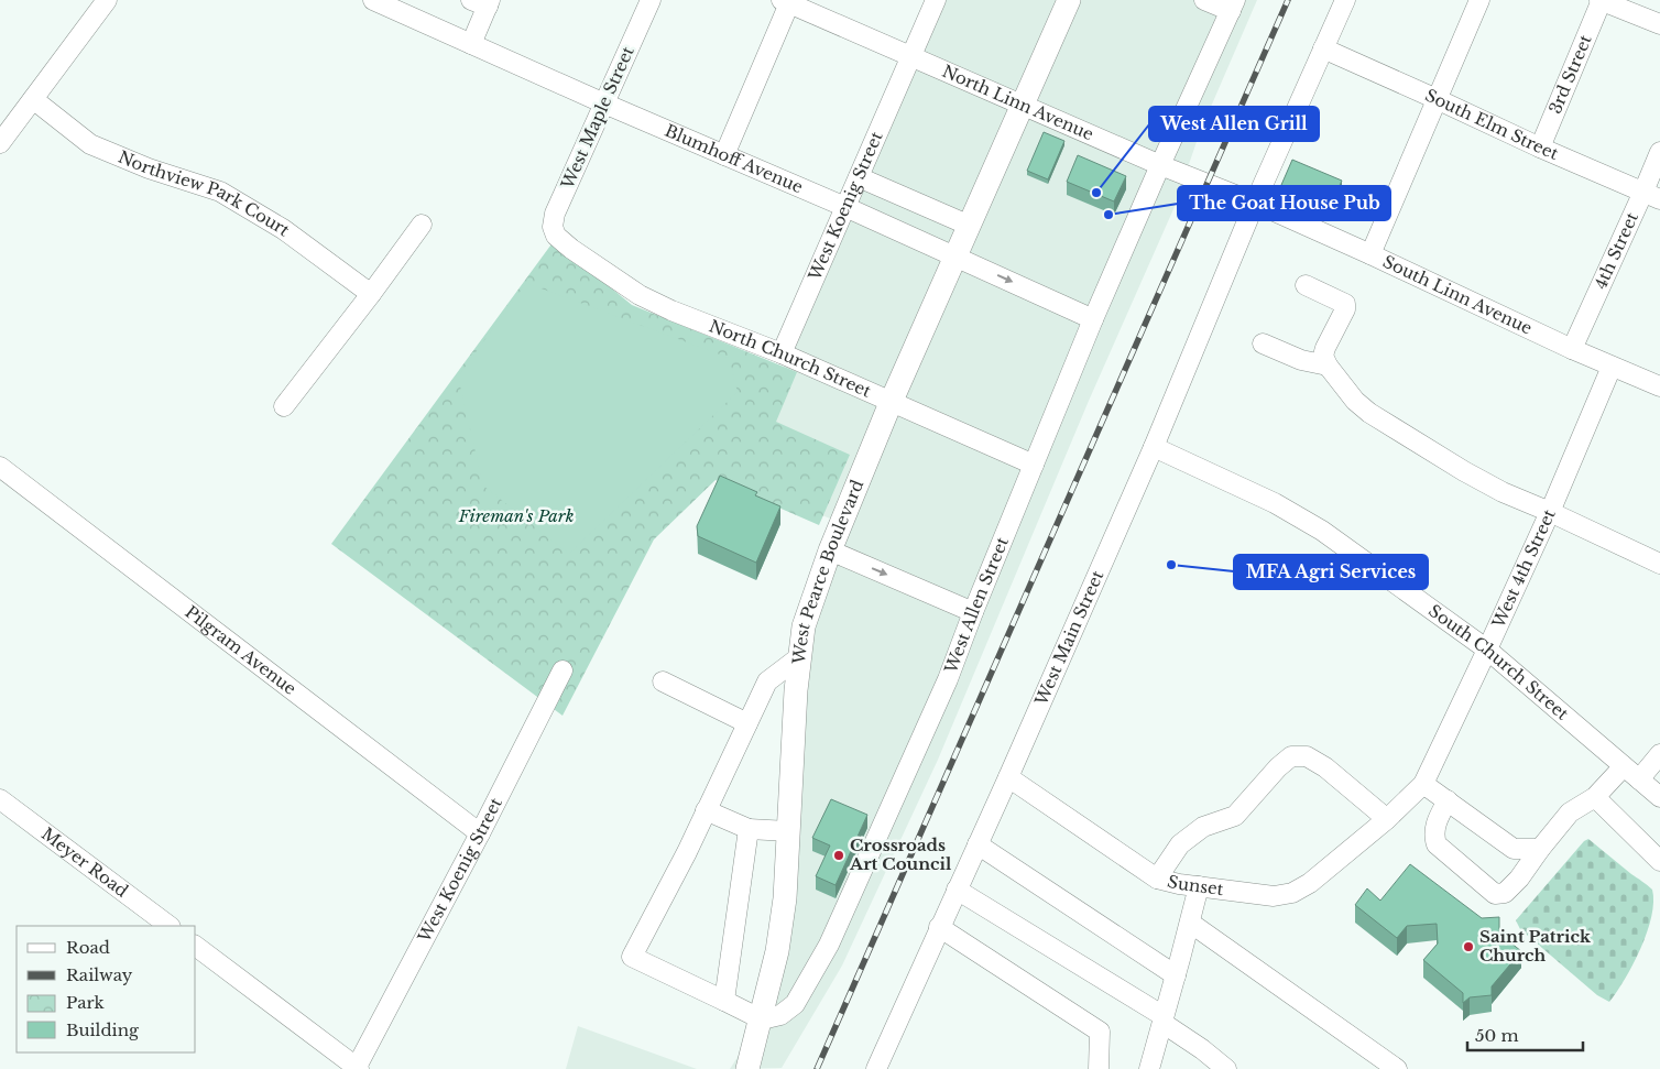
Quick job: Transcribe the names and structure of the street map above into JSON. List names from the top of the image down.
{
  "streets": {
    "main road": ["West Pearce Boulevard"],
    "street": [
      "3rd Street",
      "North Linn Avenue",
      "West Maple Street",
      "South Elm Street",
      "Blumhoff Avenue",
      "Northview Park Court",
      "West Koenig Street",
      "4th Street",
      "South Linn Avenue",
      "North Church Street",
      "West 4th Street",
      "West Allen Street",
      "West Main Street",
      "Pilgram Avenue",
      "South Church Street",
      "Meyer Road",
      "Sunset"
    ]
  },
  "crossings": [
    ["3rd Street", "South Elm Street"],
    ["North Linn Avenue", "West Koenig Street"],
    ["North Linn Avenue", "South Linn Avenue"],
    ["North Linn Avenue", "West Pearce Boulevard"],
    ["North Linn Avenue", "West Allen Street"],
    ["North Linn Avenue", "West Main Street"],
    ["West Maple Street", "Blumhoff Avenue"],
    ["West Maple Street", "North Church Street"],
    ["South Elm Street", "4th Street"],
    ["South Elm Street", "West Main Street"],
    ["Blumhoff Avenue", "West Koenig Street"],
    ["Blumhoff Avenue", "West Pearce Boulevard"],
    ["Blumhoff Avenue", "West Allen Street"],
    ["West Koenig Street", "North Church Street"],
    ["West Koenig Street", "Pilgram Avenue"],
    ["4th Street", "South Linn Avenue"],
    ["South Linn Avenue", "West 4th Street"],
    ["South Linn Avenue", "West Main Street"],
    ["North Church Street", "West Pearce Boulevard"],
    ["North Church Street", "West Allen Street"],
    ["West 4th Street", "South Church Street"],
    ["West 4th Street", "Sunset"],
    ["West Pearce Boulevard", "West Allen Street"],
    ["West Main Street", "South Church Street"],
    ["West Main Street", "Sunset"]
  ],
  "parks": ["Fireman's Park"],
  "places": [
    "West Allen Grill",
    "The Goat House Pub",
    "MFA Agri Services",
    "Crossroads Art Council",
    "Saint Patrick Church"
  ],
  "legend": [
    "Road",
    "Railway",
    "Park",
    "Building"
  ],
  "scale_bar": "50 m"
}
